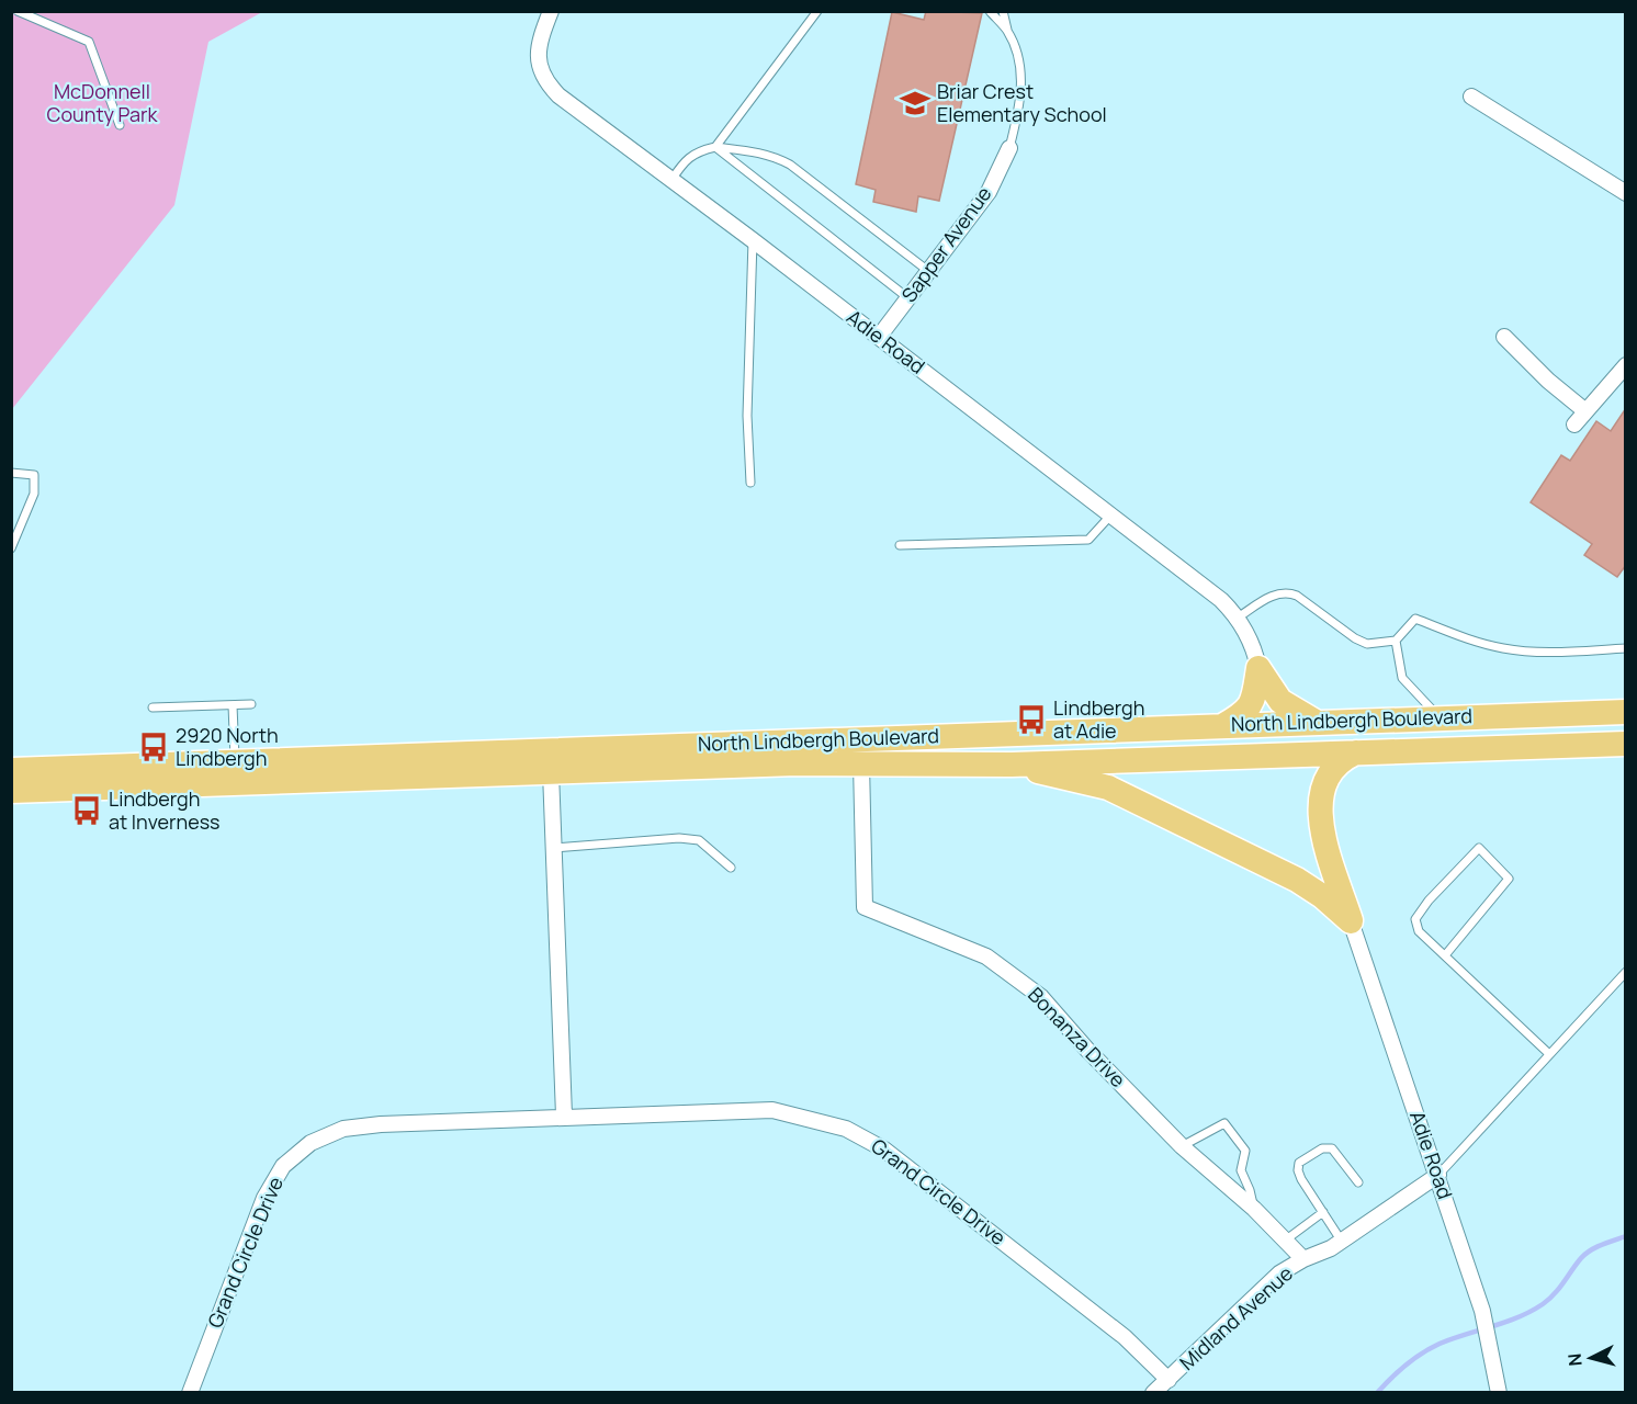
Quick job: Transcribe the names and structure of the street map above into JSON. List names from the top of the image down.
{
  "streets": {
    "highway": ["North Lindbergh Boulevard"],
    "street": [
      "Sapper Avenue",
      "Adie Road",
      "Bonanza Drive",
      "Grand Circle Drive",
      "Midland Avenue"
    ]
  },
  "crossings": [
    ["Sapper Avenue", "Adie Road"],
    ["Adie Road", "Midland Avenue"],
    ["North Lindbergh Boulevard", "Bonanza Drive"],
    ["Bonanza Drive", "Midland Avenue"],
    ["Grand Circle Drive", "Midland Avenue"]
  ],
  "parks": ["McDonnell County Park"],
  "places": {
    "school or university": ["Briar Crest Elementary School"],
    "bus stop": ["Lindbergh at Adie", "2920 North Lindbergh", "Lindbergh at Inverness"]
  },
  "north": "left"
}
